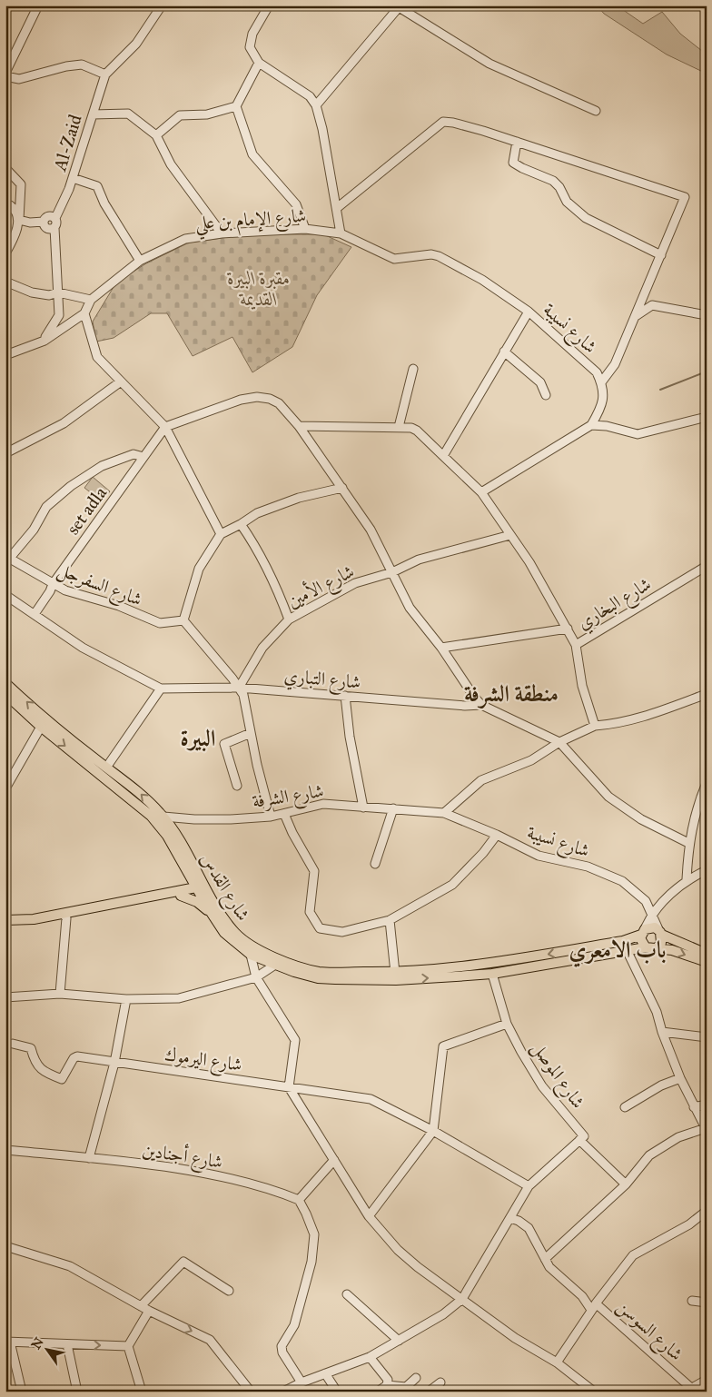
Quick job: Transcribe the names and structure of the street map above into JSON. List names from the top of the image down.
{
  "streets": {
    "main road": ["شارع القدس"],
    "street": [
      "Al-Zaid",
      "شارع الإمام بن علي",
      "شارع نسيبة",
      "set adla",
      "شارع السفرجل",
      "شارع الأمين",
      "شارع البخاري",
      "شارع التباري",
      "شارع الشرفة",
      "شارع اليرموك",
      "شارع الموصل",
      "شارع أجنادين",
      "شارع السوسن"
    ]
  },
  "crossings": [
    ["شارع الإمام بن علي", "شارع نسيبة"],
    ["شارع نسيبة", "شارع الشرفة"],
    ["شارع نسيبة", "شارع القدس"],
    ["set adla", "شارع السفرجل"],
    ["شارع الأمين", "شارع التباري"],
    ["شارع الشرفة", "شارع القدس"]
  ],
  "districts": ["منطقة الشرفة", "البيرة", "باب الامعري"],
  "parks": ["مقبرة البيرة القديمة"],
  "north": "top left"
}
